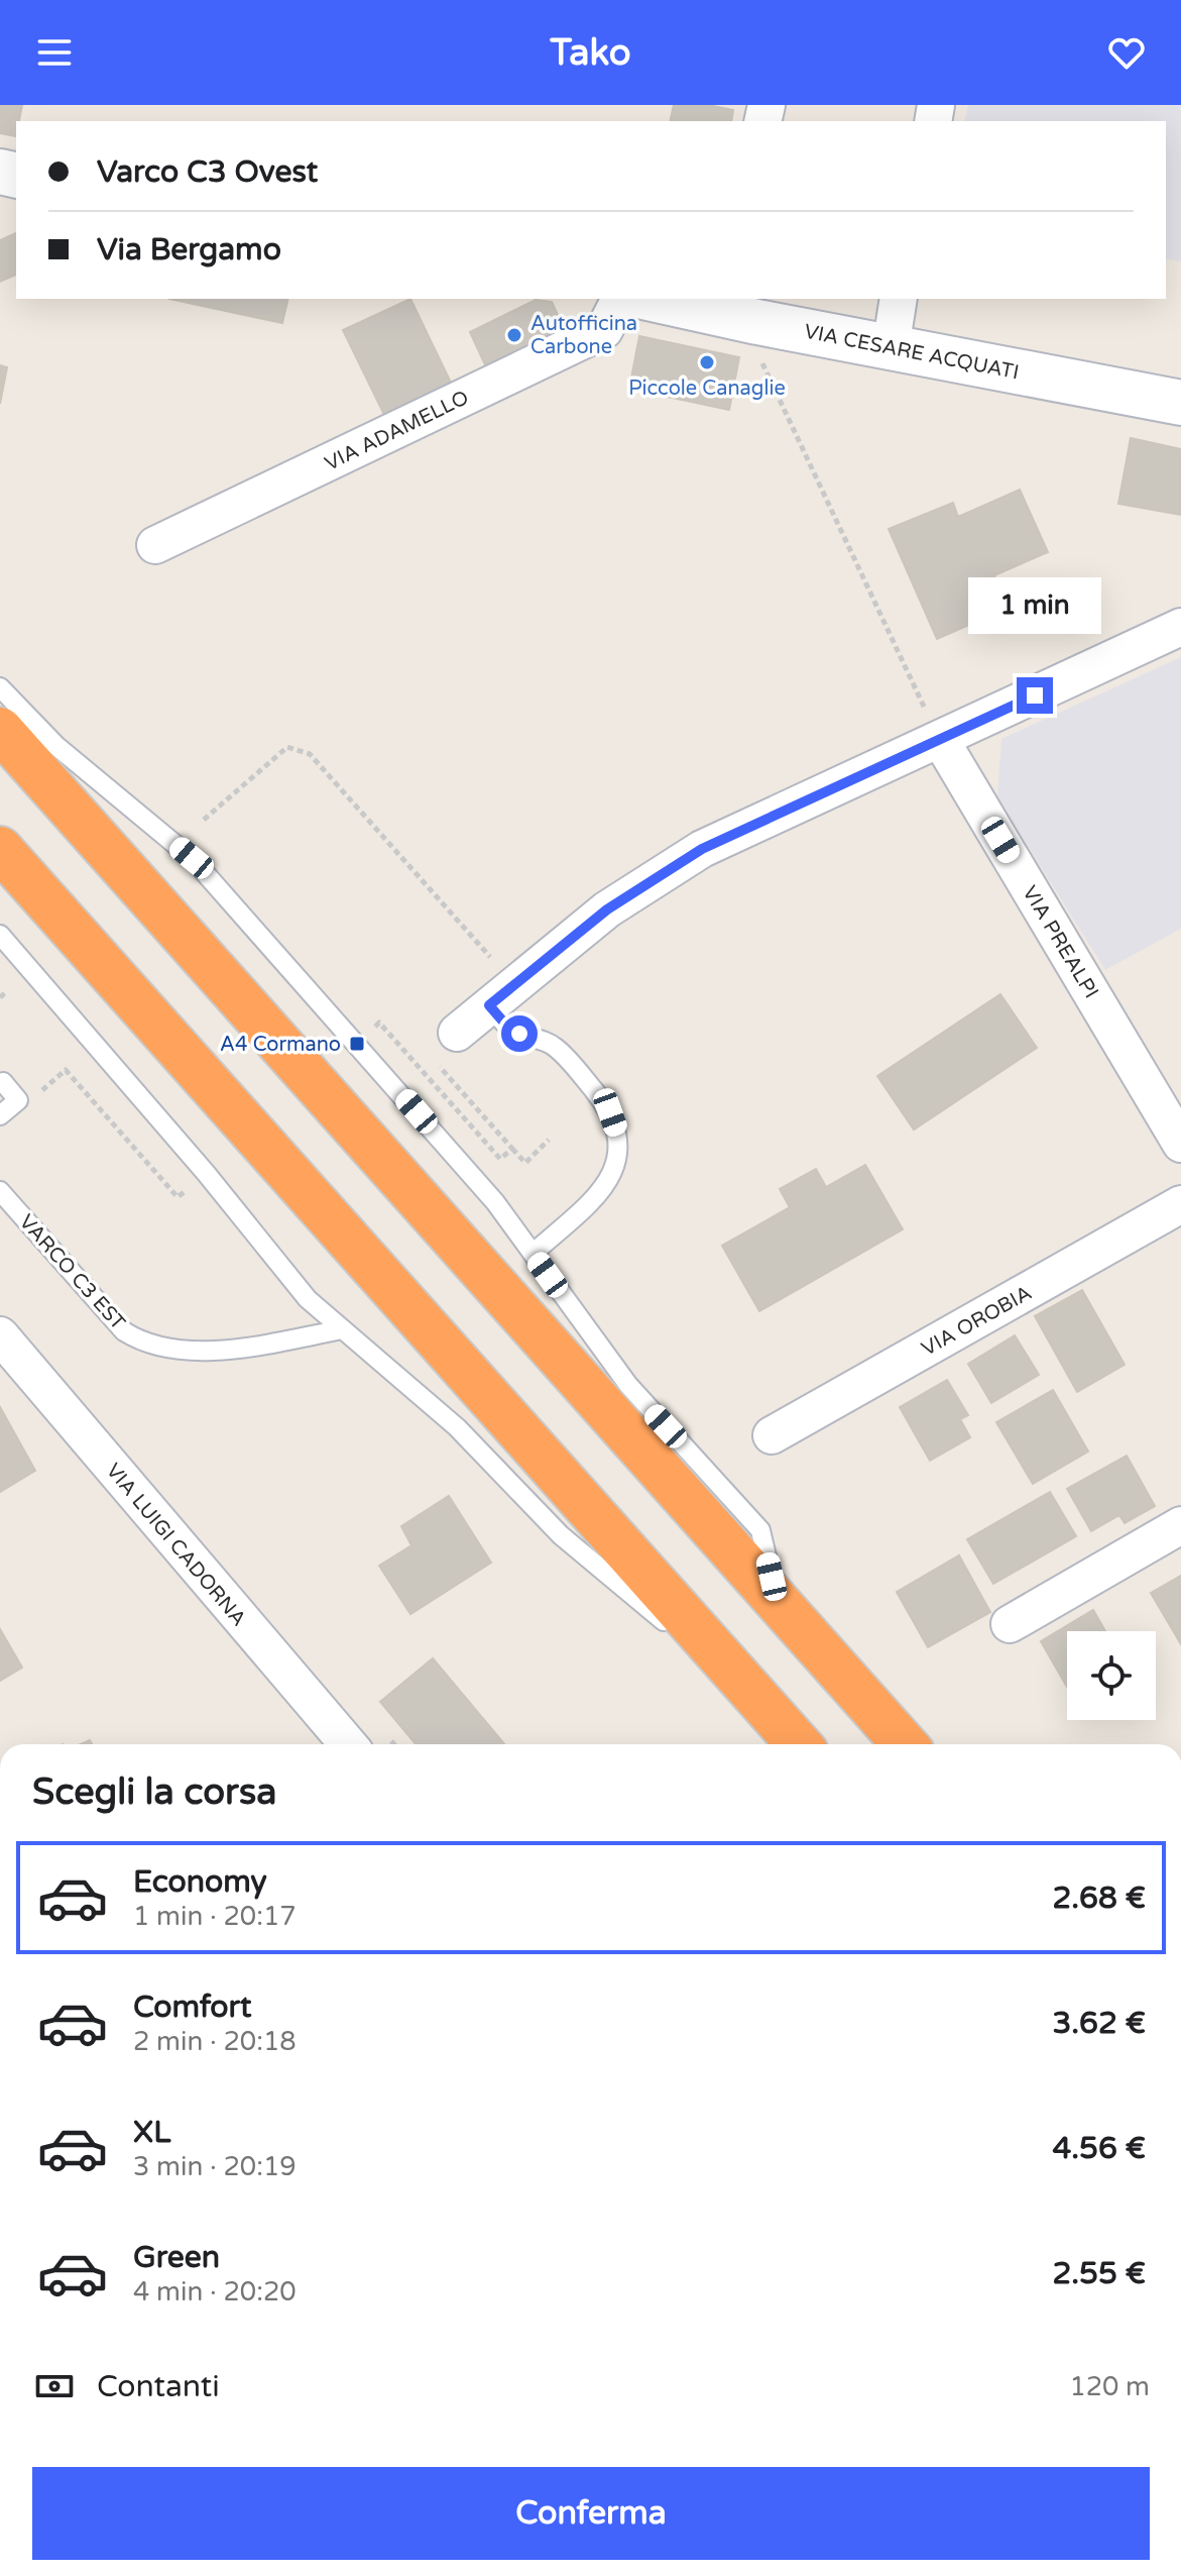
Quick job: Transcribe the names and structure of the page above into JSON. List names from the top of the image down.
{
  "streets": {
    "street": [
      "VIA CESARE ACQUATI",
      "VIA ADAMELLO",
      "VIA PREALPI",
      "VIA OROBIA",
      "VIA LUIGI CADORNA"
    ],
    "lane": ["VARCO C3 EST"]
  },
  "places": {
    "other": ["Autofficina Carbone", "Piccole Canaglie"],
    "transit": ["A4 Cormano"]
  },
  "page": {
    "header": "Tako",
    "banner": ["Varco C3 Ovest", "Via Bergamo"],
    "bubble": "1 min",
    "heading": "Scegli la corsa",
    "list": [
      {
        "name": "Economy",
        "note": "1 min · 20:17",
        "value": "2.68 €"
      },
      {
        "name": "Comfort",
        "note": "2 min · 20:18",
        "value": "3.62 €"
      },
      {
        "name": "XL",
        "note": "3 min · 20:19",
        "value": "4.56 €"
      },
      {
        "name": "Green",
        "note": "4 min · 20:20",
        "value": "2.55 €"
      }
    ],
    "pay": ["Contanti", "120 m"],
    "buttons": "Conferma"
  }
}
